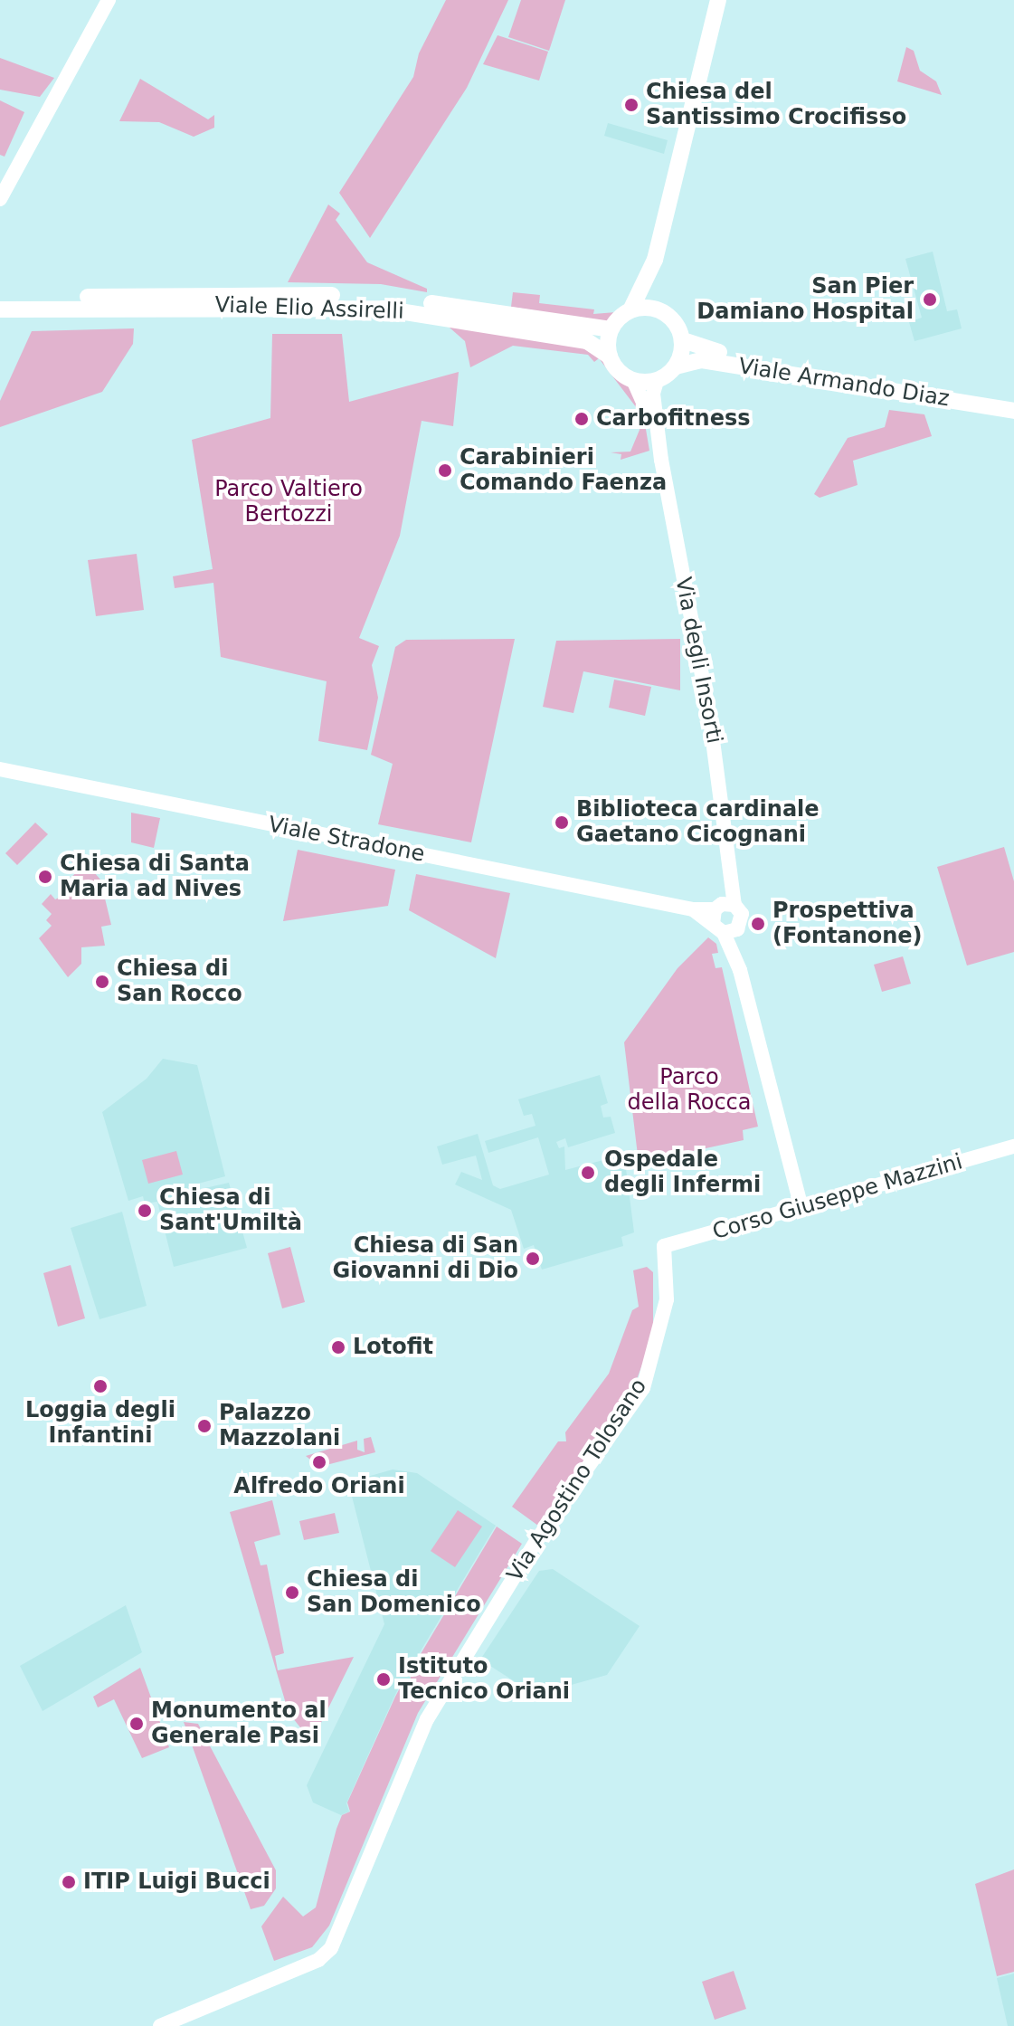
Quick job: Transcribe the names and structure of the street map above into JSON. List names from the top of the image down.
{
  "streets": {
    "main road": [
      "Viale Elio Assirelli",
      "Viale Armando Diaz",
      "Via degli Insorti",
      "Viale Stradone",
      "Corso Giuseppe Mazzini",
      "Via Agostino Tolosano"
    ]
  },
  "crossings": [
    ["Viale Elio Assirelli", "Viale Armando Diaz"],
    ["Viale Elio Assirelli", "Via degli Insorti"],
    ["Viale Armando Diaz", "Via degli Insorti"],
    ["Via degli Insorti", "Viale Stradone"],
    ["Corso Giuseppe Mazzini", "Via Agostino Tolosano"]
  ],
  "parks": ["Parco Valtiero Bertozzi", "Parco della Rocca"],
  "places": [
    "Chiesa del Santissimo Crocifisso",
    "San Pier Damiano Hospital",
    "Carbofitness",
    "Carabinieri Comando Faenza",
    "Biblioteca cardinale Gaetano Cicognani",
    "Chiesa di Santa Maria ad Nives",
    "Prospettiva (Fontanone)",
    "Chiesa di San Rocco",
    "Ospedale degli Infermi",
    "Chiesa di Sant'Umiltà",
    "Chiesa di San Giovanni di Dio",
    "Lotofit",
    "Loggia degli Infantini",
    "Palazzo Mazzolani",
    "Alfredo Oriani",
    "Chiesa di San Domenico",
    "Istituto Tecnico Oriani",
    "Monumento al Generale Pasi",
    "ITIP Luigi Bucci"
  ]
}
